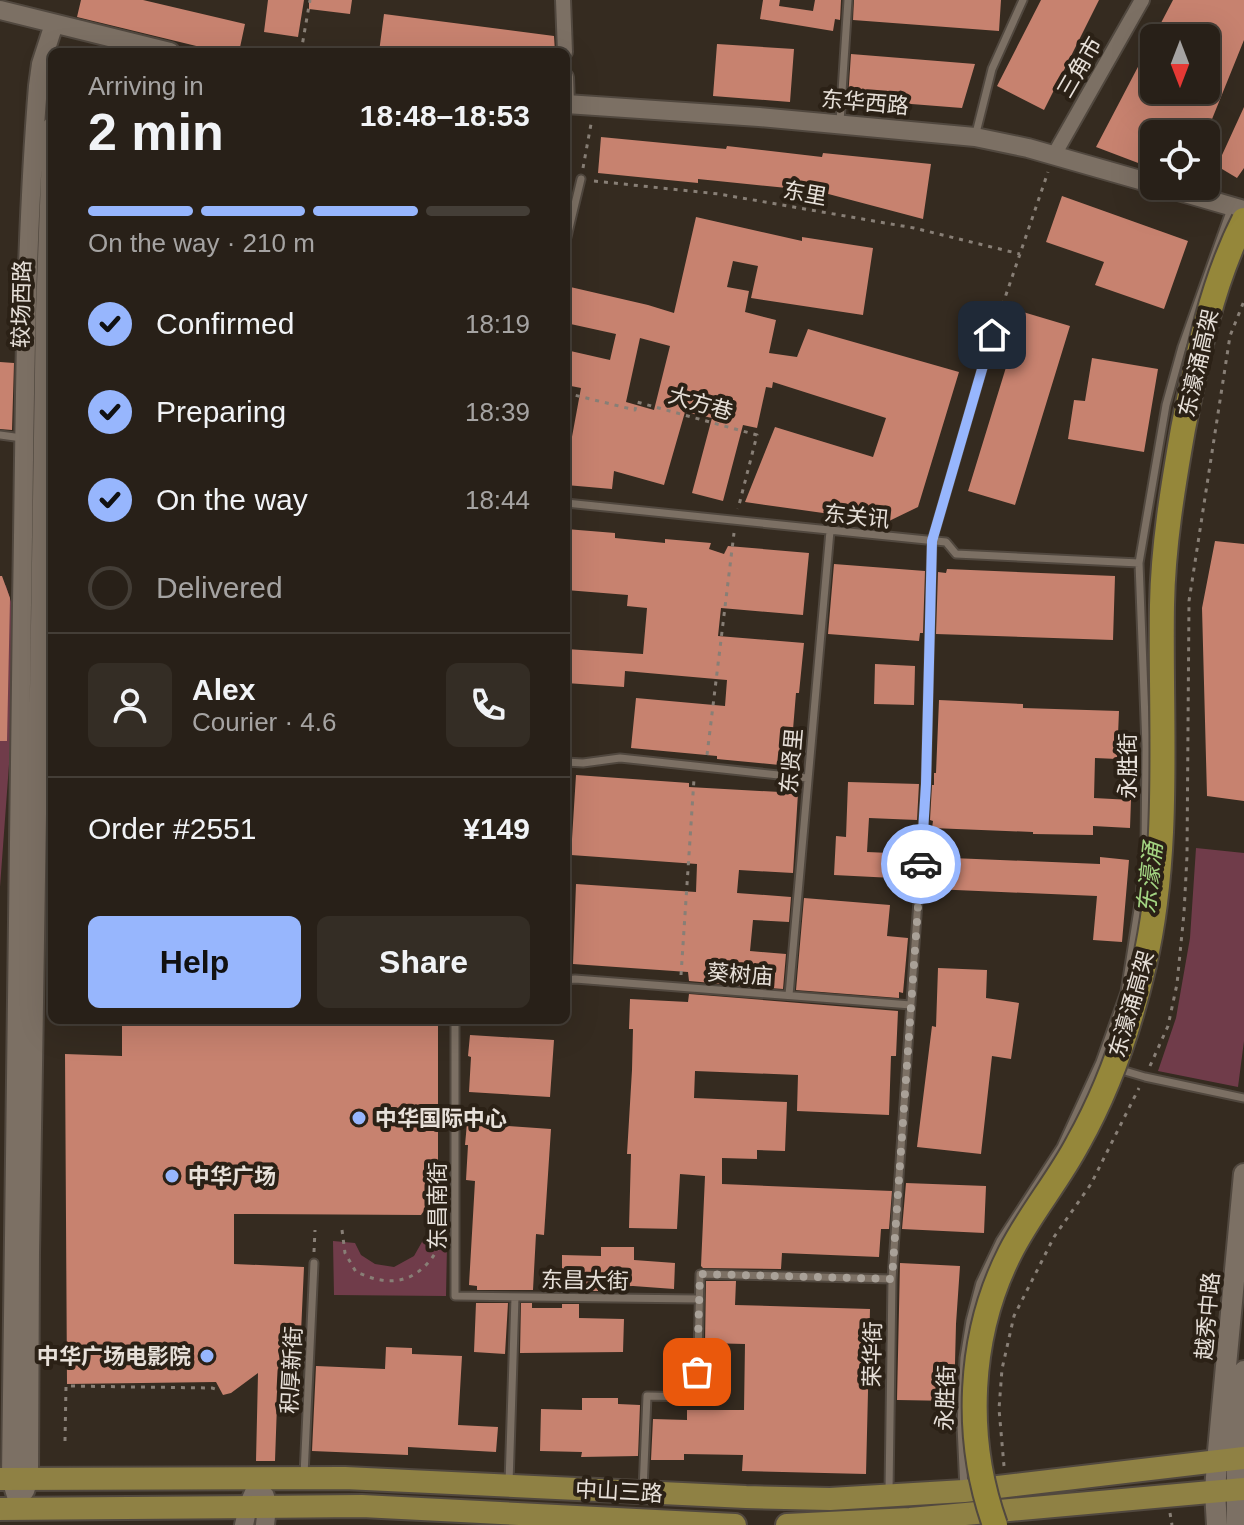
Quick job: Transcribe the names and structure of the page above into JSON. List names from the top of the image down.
{
  "streets": {
    "highway": ["东濠涌高架"],
    "main road": ["越秀中路", "中山三路"],
    "street": ["三角市", "东华西路", "较场西路"],
    "lane": [
      "东关讯",
      "东贤里",
      "永胜街",
      "葵树庙",
      "东昌南街",
      "东昌大街",
      "荣华街",
      "积厚新街"
    ],
    "path": ["东里", "大方巷"]
  },
  "crossings": [
    ["三角市", "东华西路"],
    ["较场西路", "中山三路"],
    ["东濠涌高架", "永胜街"],
    ["大方巷", "东关讯"],
    ["东关讯", "东贤里"],
    ["东关讯", "永胜街"],
    ["东关讯", "荣华街"],
    ["东贤里", "葵树庙"],
    ["永胜街", "中山三路"],
    ["葵树庙", "荣华街"],
    ["东昌南街", "东昌大街"],
    ["东昌大街", "中山三路"],
    ["越秀中路", "中山三路"],
    ["荣华街", "中山三路"],
    ["积厚新街", "中山三路"]
  ],
  "water": ["东濠涌"],
  "places": ["中华国际中心", "中华广场", "中华广场电影院"],
  "north": "bottom",
  "page": {
    "heading": ["2 min", "Arriving in", "18:48–18:53"],
    "panel": [
      "Alex",
      "Courier · 4.6",
      "Order #2551",
      "¥149"
    ],
    "bar": "On the way · 210 m",
    "list": [
      ["Confirmed", "18:19"],
      ["Preparing", "18:39"],
      ["On the way", "18:44"],
      "Delivered"
    ],
    "buttons": ["Help", "Share"]
  }
}
